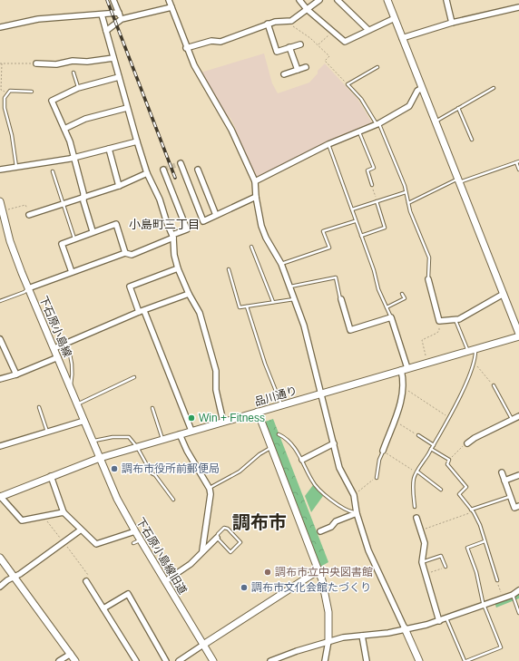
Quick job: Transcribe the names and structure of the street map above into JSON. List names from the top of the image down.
{
  "streets": {
    "street": ["下石原小島線", "品川通り", "下石原小島線旧道"]
  },
  "crossings": [
    ["下石原小島線", "品川通り"],
    ["下石原小島線", "下石原小島線旧道"],
    ["品川通り", "下石原小島線旧道"]
  ],
  "districts": ["小島町三丁目", "調布市"],
  "places": [
    "Win + Fitness",
    "調布市役所前郵便局",
    "調布市立中央図書館",
    "調布市文化会館たづくり"
  ]
}
